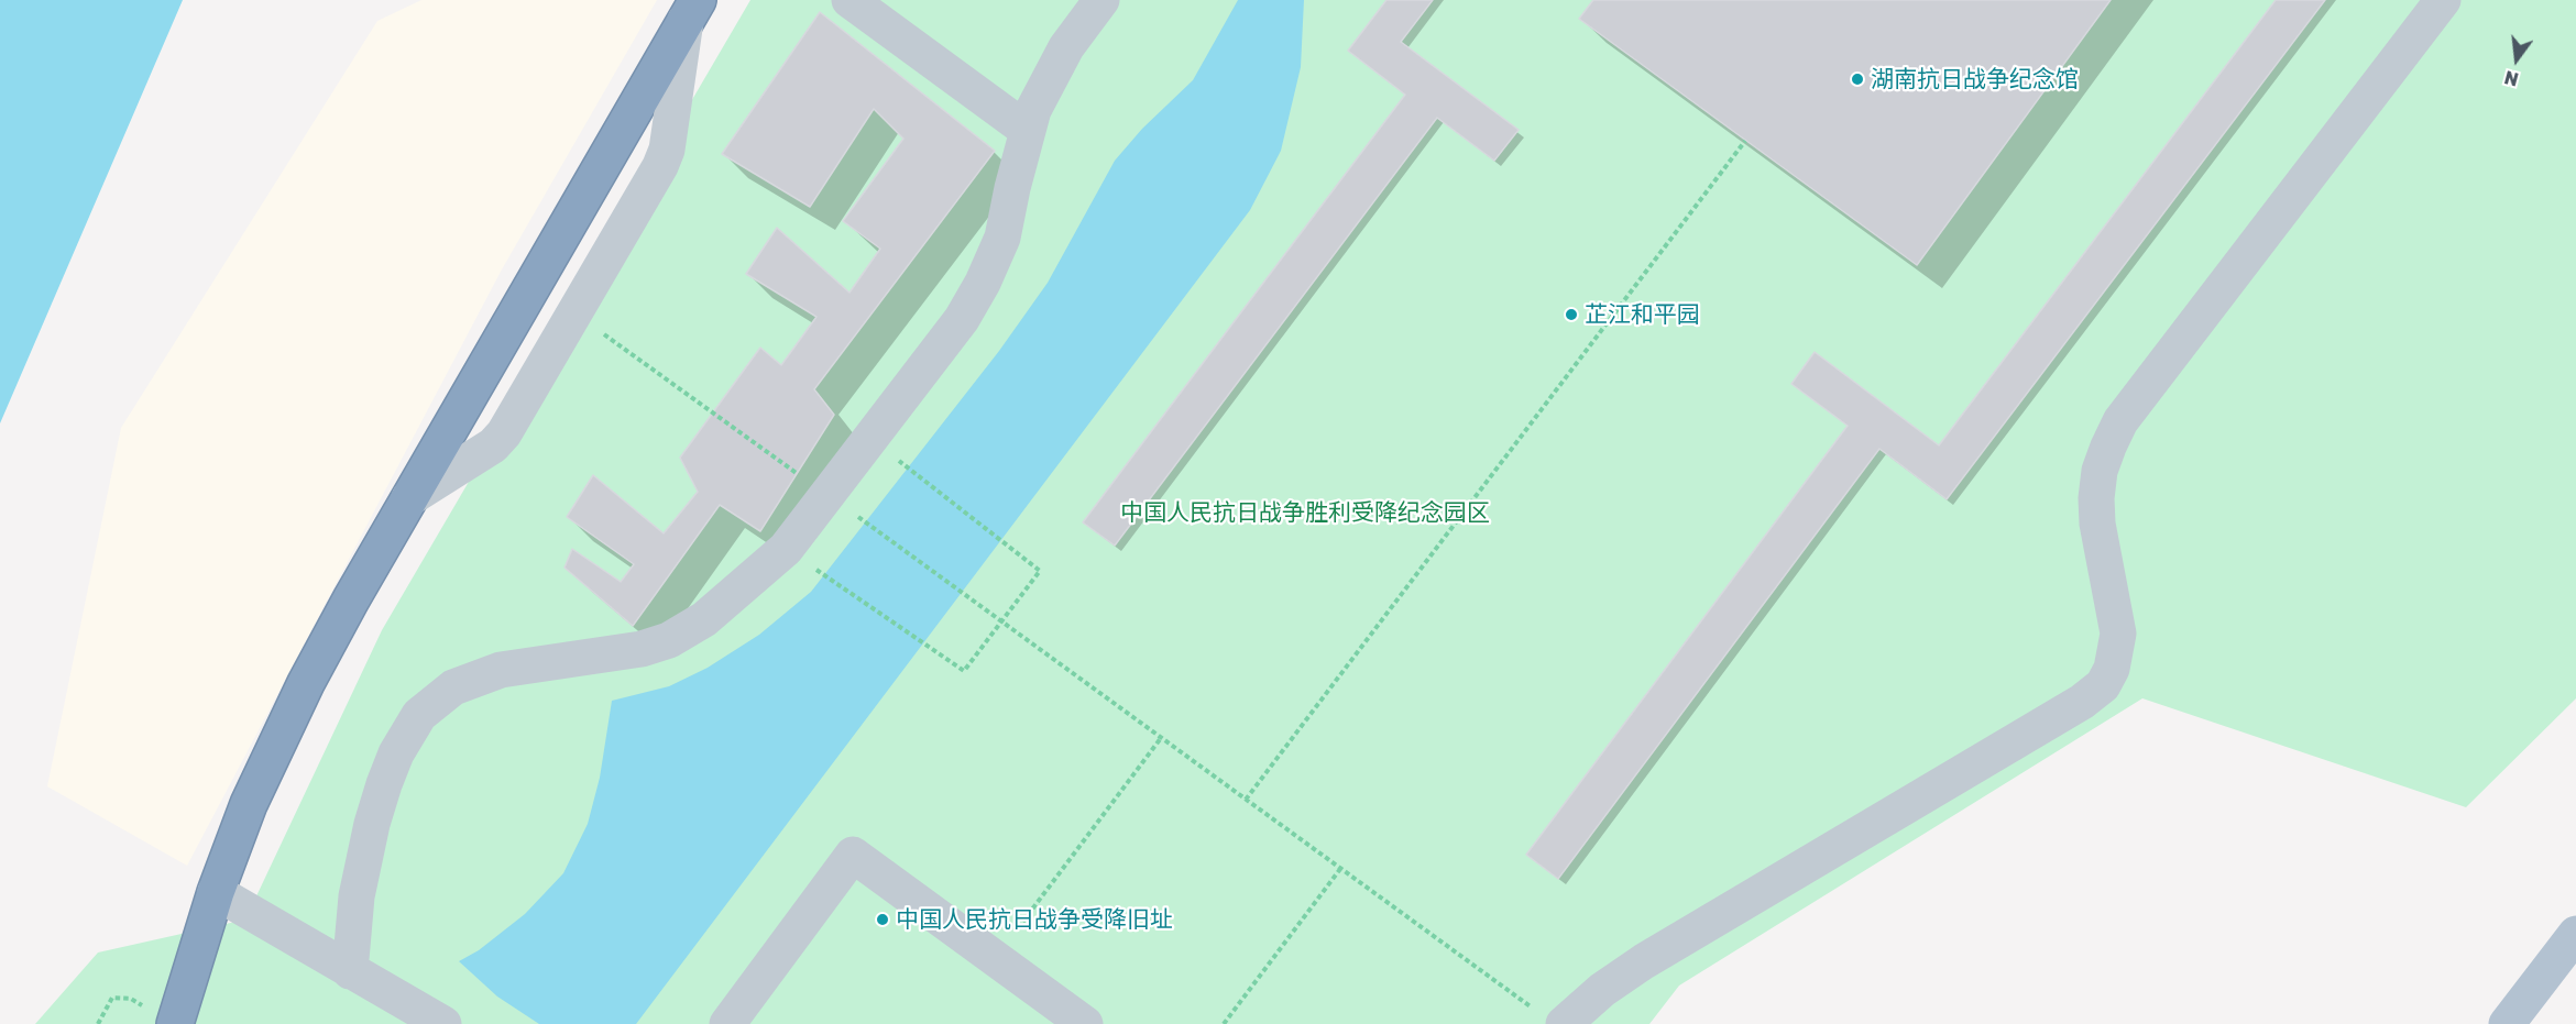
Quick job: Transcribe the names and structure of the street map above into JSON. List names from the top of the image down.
{
  "parks": ["中国人民抗日战争胜利受降纪念园区"],
  "places": ["湖南抗日战争纪念馆", "芷江和平园", "中国人民抗日战争受降旧址"],
  "north": "bottom"
}
